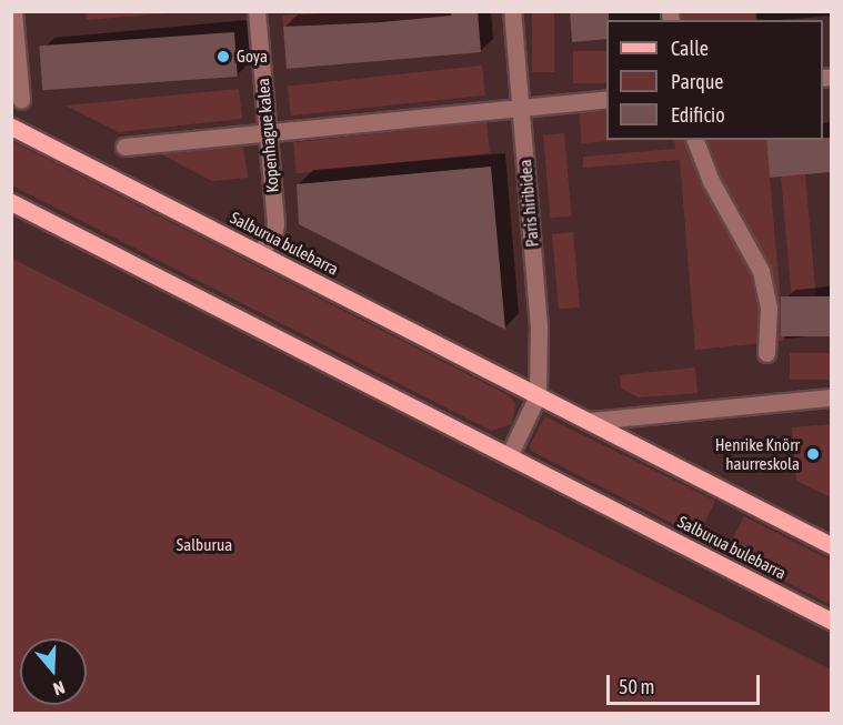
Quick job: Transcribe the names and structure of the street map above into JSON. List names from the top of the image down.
{
  "streets": {
    "main road": ["Salburua bulebarra"],
    "street": ["Kopenhague kalea", "Paris hiribidea"]
  },
  "crossings": [
    ["Kopenhague kalea", "Salburua bulebarra"],
    ["Paris hiribidea", "Salburua bulebarra"]
  ],
  "parks": ["Salburua"],
  "places": ["Goya", "Henrike Knörr haurreskola"],
  "legend": ["Calle", "Parque", "Edificio"],
  "scale_bar": "50 m",
  "north": "bottom"
}
